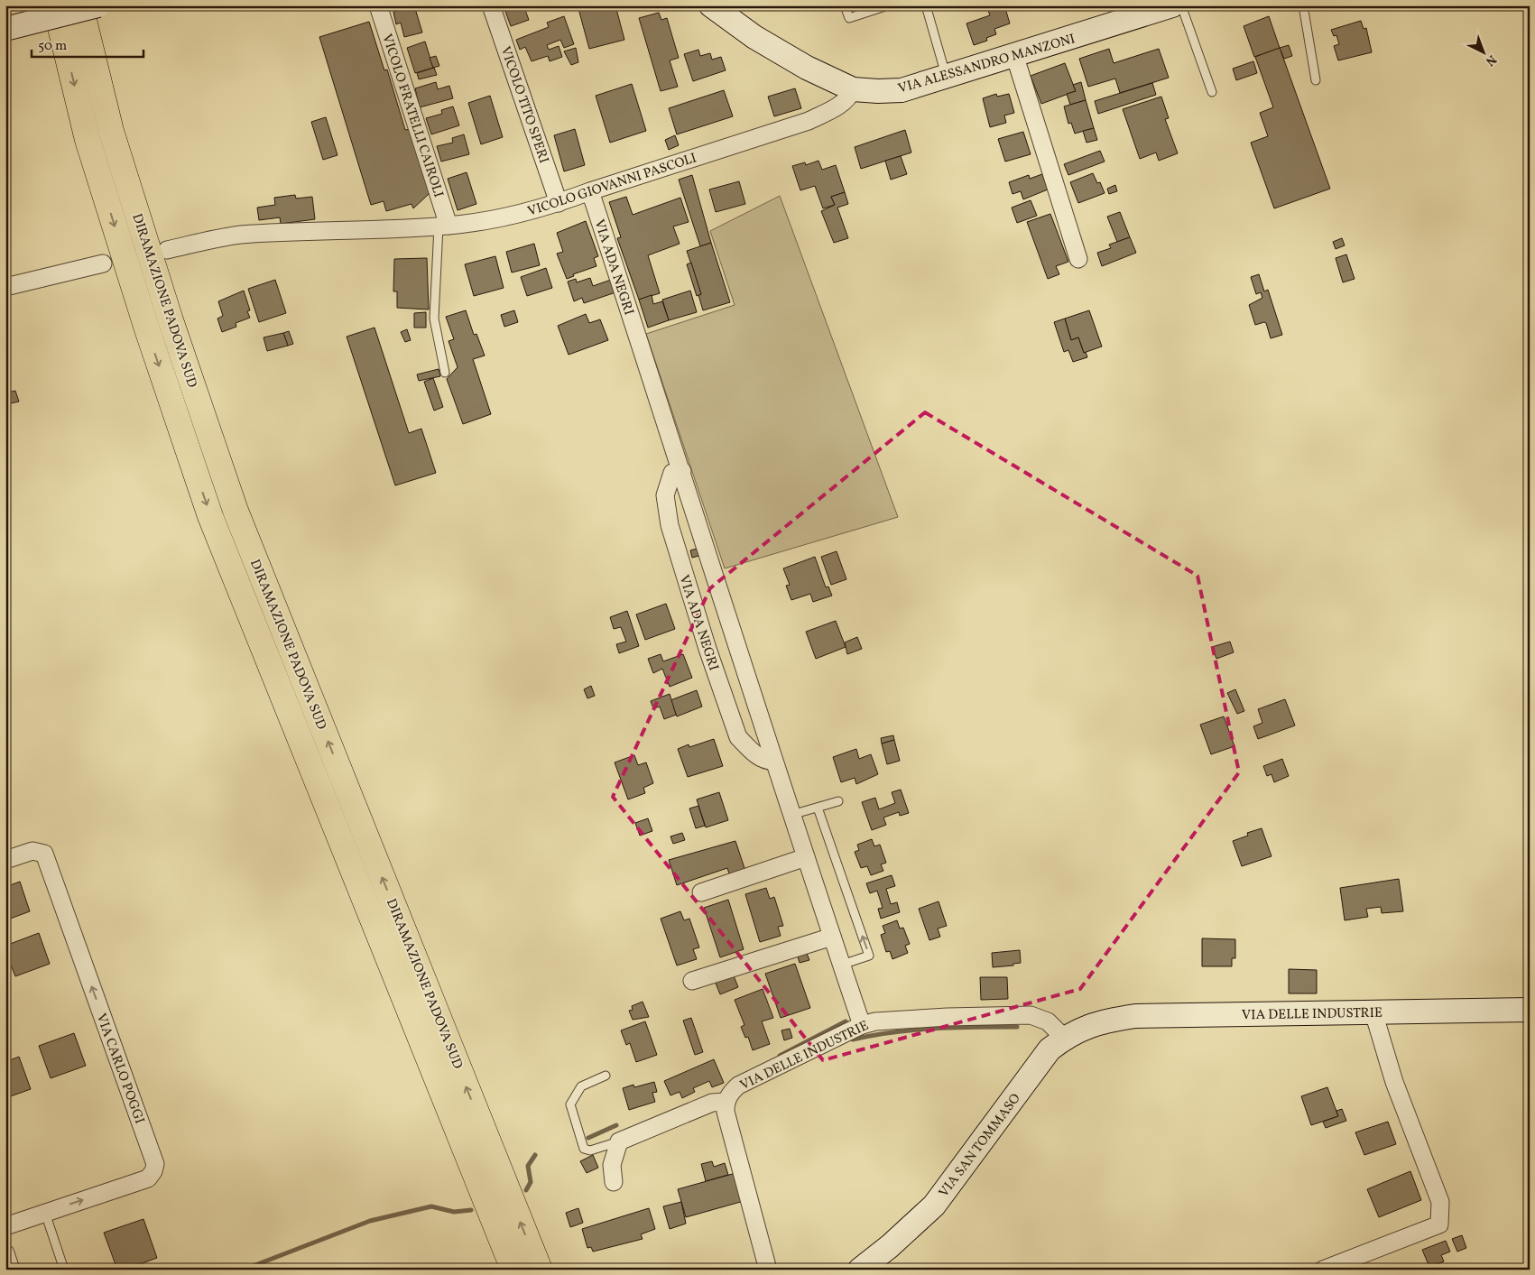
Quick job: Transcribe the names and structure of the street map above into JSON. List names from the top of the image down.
{
  "streets": {
    "highway": ["DIRAMAZIONE PADOVA SUD"],
    "street": [
      "VIA ALESSANDRO MANZONI",
      "VICOLO TITO SPERI",
      "VICOLO FRATELLI CAIROLI",
      "VICOLO GIOVANNI PASCOLI",
      "VIA ADA NEGRI",
      "VIA DELLE INDUSTRIE",
      "VIA CARLO POGGI",
      "VIA SAN TOMMASO"
    ]
  },
  "crossings": [
    ["VIA ALESSANDRO MANZONI", "VICOLO GIOVANNI PASCOLI"],
    ["VICOLO TITO SPERI", "VICOLO GIOVANNI PASCOLI"],
    ["VICOLO FRATELLI CAIROLI", "VICOLO GIOVANNI PASCOLI"],
    ["VICOLO GIOVANNI PASCOLI", "VIA ADA NEGRI"],
    ["VIA ADA NEGRI", "VIA DELLE INDUSTRIE"],
    ["VIA DELLE INDUSTRIE", "VIA SAN TOMMASO"]
  ],
  "scale_bar": "50 m",
  "north": "bottom right"
}
